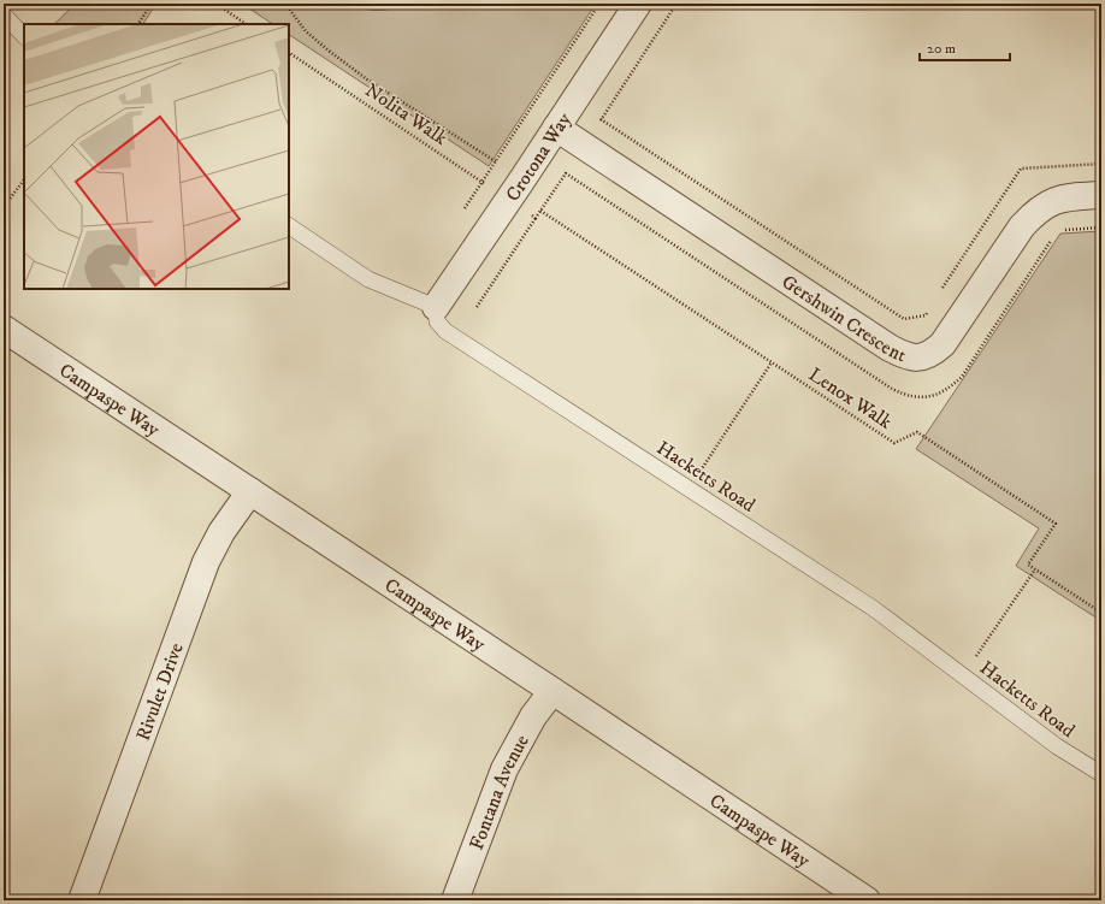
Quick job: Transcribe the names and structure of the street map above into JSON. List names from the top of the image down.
{
  "streets": {
    "street": [
      "Crotona Way",
      "Gershwin Crescent",
      "Campaspe Way",
      "Rivulet Drive",
      "Fontana Avenue"
    ],
    "lane": ["Hacketts Road"],
    "path": ["Nolita Walk", "Lenox Walk"]
  },
  "crossings": [
    ["Nolita Walk", "Crotona Way"],
    ["Crotona Way", "Gershwin Crescent"],
    ["Crotona Way", "Hacketts Road"],
    ["Campaspe Way", "Rivulet Drive"],
    ["Campaspe Way", "Fontana Avenue"]
  ],
  "scale_bar": "20 m"
}
